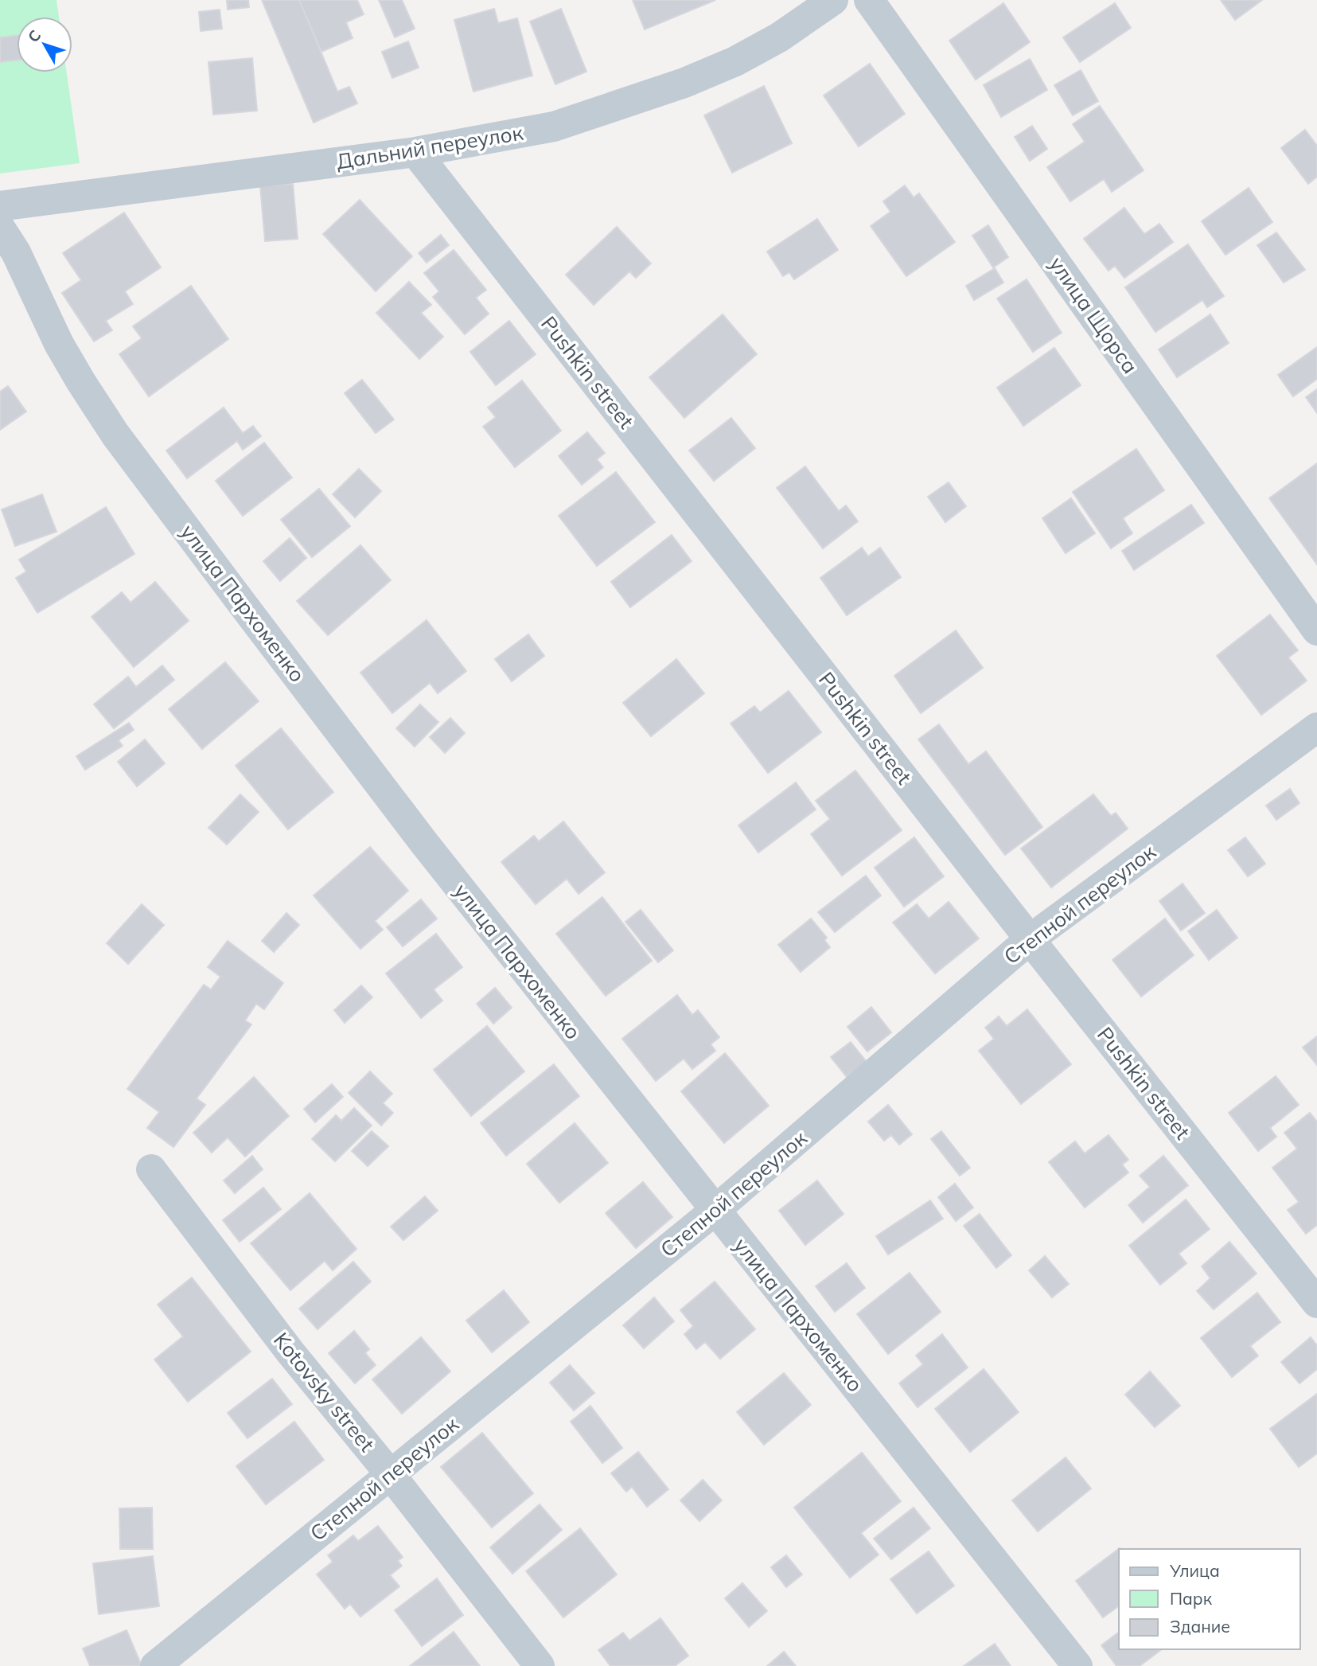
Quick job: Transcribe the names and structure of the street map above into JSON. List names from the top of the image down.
{
  "streets": {
    "street": [
      "Дальний переулок",
      "улица Щорса",
      "Pushkin street",
      "улица Пархоменко",
      "Степной переулок",
      "Kotovsky street"
    ]
  },
  "crossings": [
    ["Дальний переулок", "Pushkin street"],
    ["Pushkin street", "Степной переулок"],
    ["улица Пархоменко", "Степной переулок"],
    ["Степной переулок", "Kotovsky street"]
  ],
  "legend": ["Улица", "Парк", "Здание"],
  "north": "top left"
}
